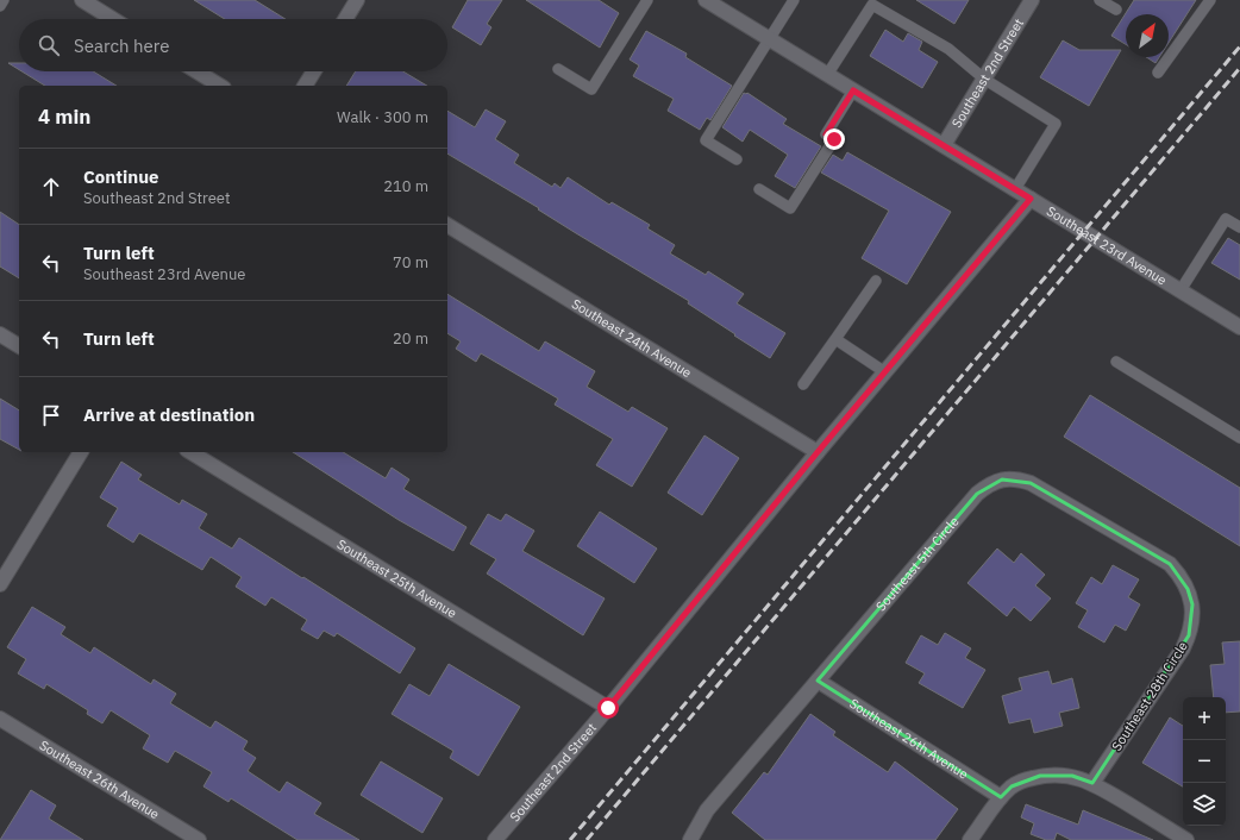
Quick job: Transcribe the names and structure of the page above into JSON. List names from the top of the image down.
{
  "streets": {
    "street": [
      "Southeast 2nd Street",
      "Southeast 23rd Avenue",
      "Southeast 24th Avenue",
      "Southeast 5th Circle",
      "Southeast 25th Avenue",
      "Southeast 28th Circle",
      "Southeast 26th Avenue"
    ]
  },
  "crossings": [
    ["Southeast 2nd Street", "Southeast 23rd Avenue"],
    ["Southeast 2nd Street", "Southeast 24th Avenue"],
    ["Southeast 2nd Street", "Southeast 25th Avenue"],
    ["Southeast 5th Circle", "Southeast 28th Circle"],
    ["Southeast 5th Circle", "Southeast 26th Avenue"]
  ],
  "north": "top right",
  "page": {
    "search": "Search here",
    "heading": ["4 min", "Walk · 300 m"],
    "list": [
      ["Continue", "Southeast 2nd Street", "210 m"],
      ["Turn left", "Southeast 23rd Avenue", "70 m"],
      ["Turn left", "20 m"],
      "Arrive at destination"
    ],
    "map_buttons": ["+", "−"]
  }
}
